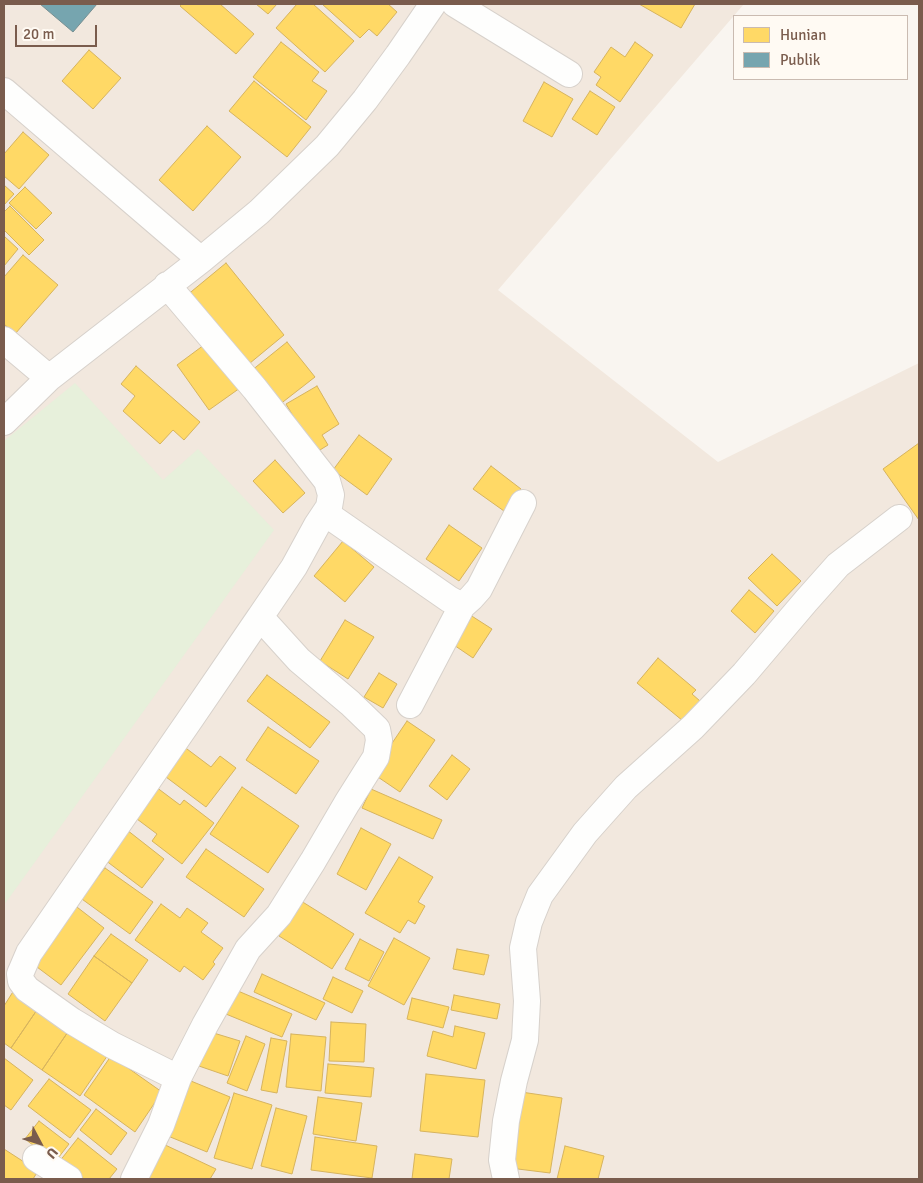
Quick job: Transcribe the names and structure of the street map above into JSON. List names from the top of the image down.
{
  "legend": ["Hunian", "Publik"],
  "scale_bar": "20 m",
  "north": "bottom right"
}
